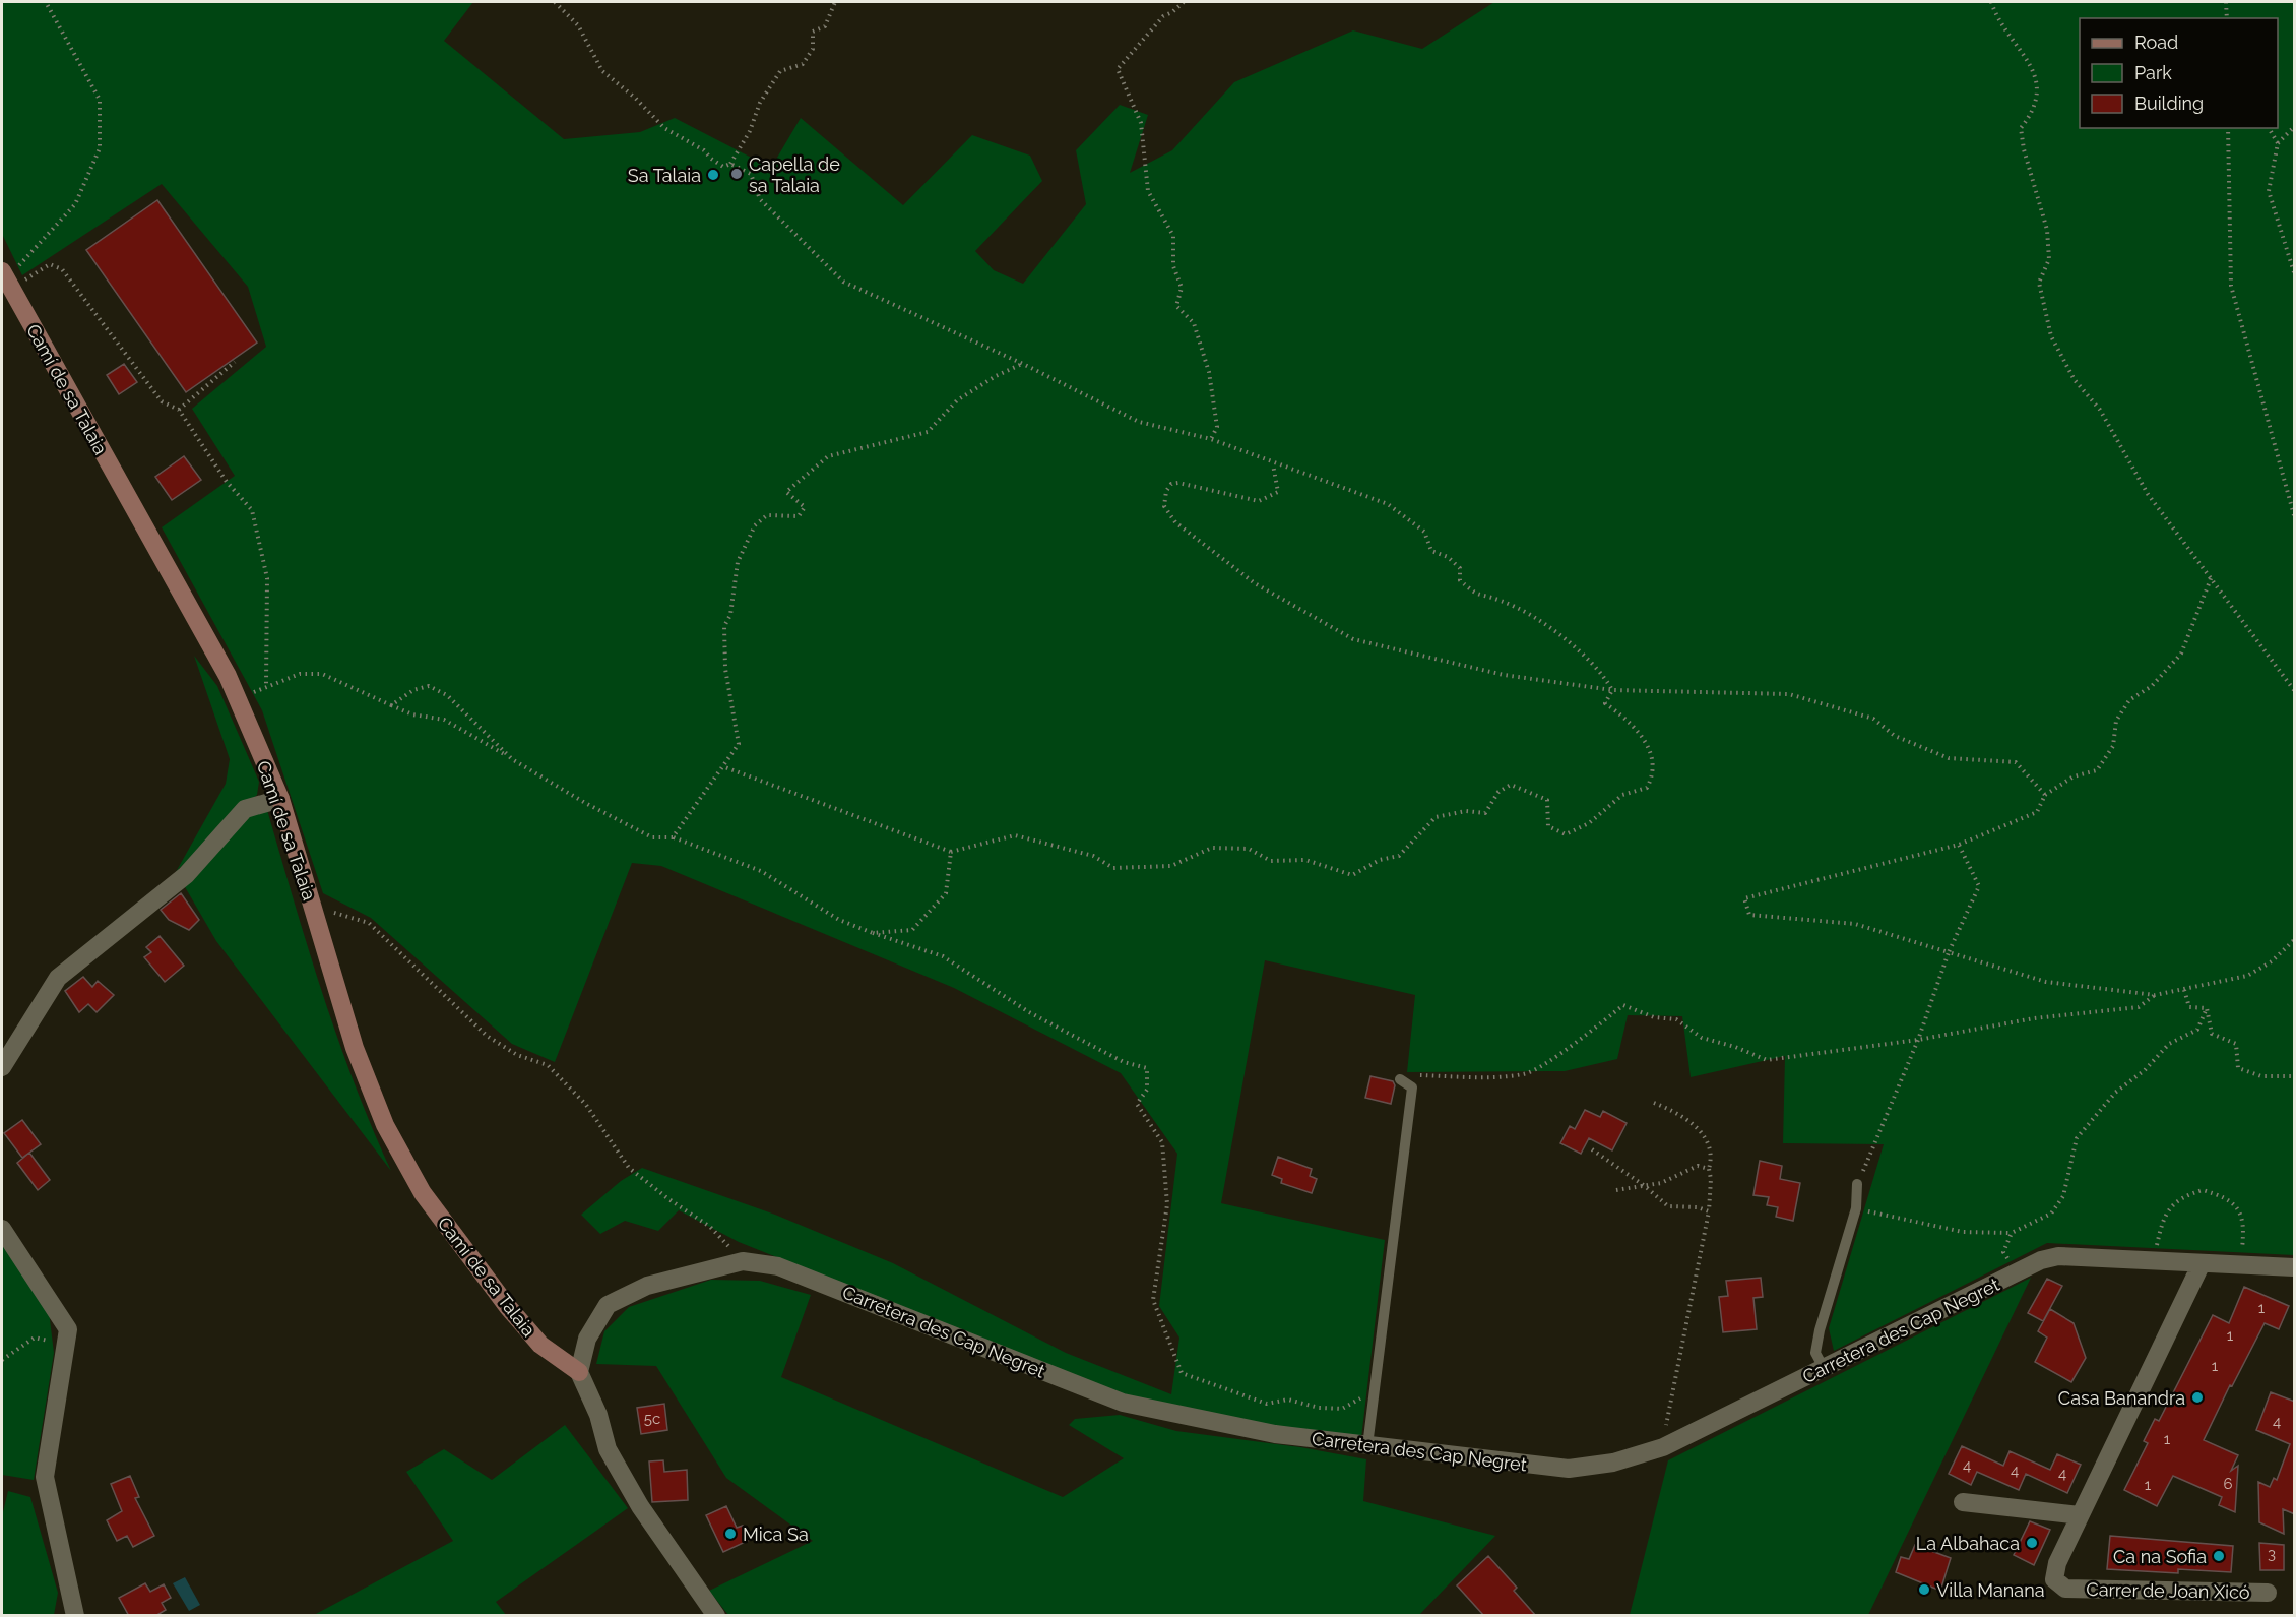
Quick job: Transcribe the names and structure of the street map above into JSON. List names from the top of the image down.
{
  "streets": {
    "street": ["Camí de sa Talaia", "Carretera des Cap Negret", "Carrer de Joan Xicó"]
  },
  "crossings": [
    ["Camí de sa Talaia", "Carretera des Cap Negret"],
    ["Carretera des Cap Negret", "Carrer de Joan Xicó"]
  ],
  "places": [
    "Capella de sa Talaia",
    "Sa Talaia",
    "Casa Banandra",
    "Mica Sa",
    "La Albahaca",
    "Ca na Sofia",
    "Villa Manana"
  ],
  "house_numbers": [
    "1",
    "1",
    "1",
    "5c",
    "4",
    "1",
    "4",
    "4",
    "4",
    "6",
    "1",
    "3"
  ],
  "legend": ["Road", "Park", "Building"]
}
